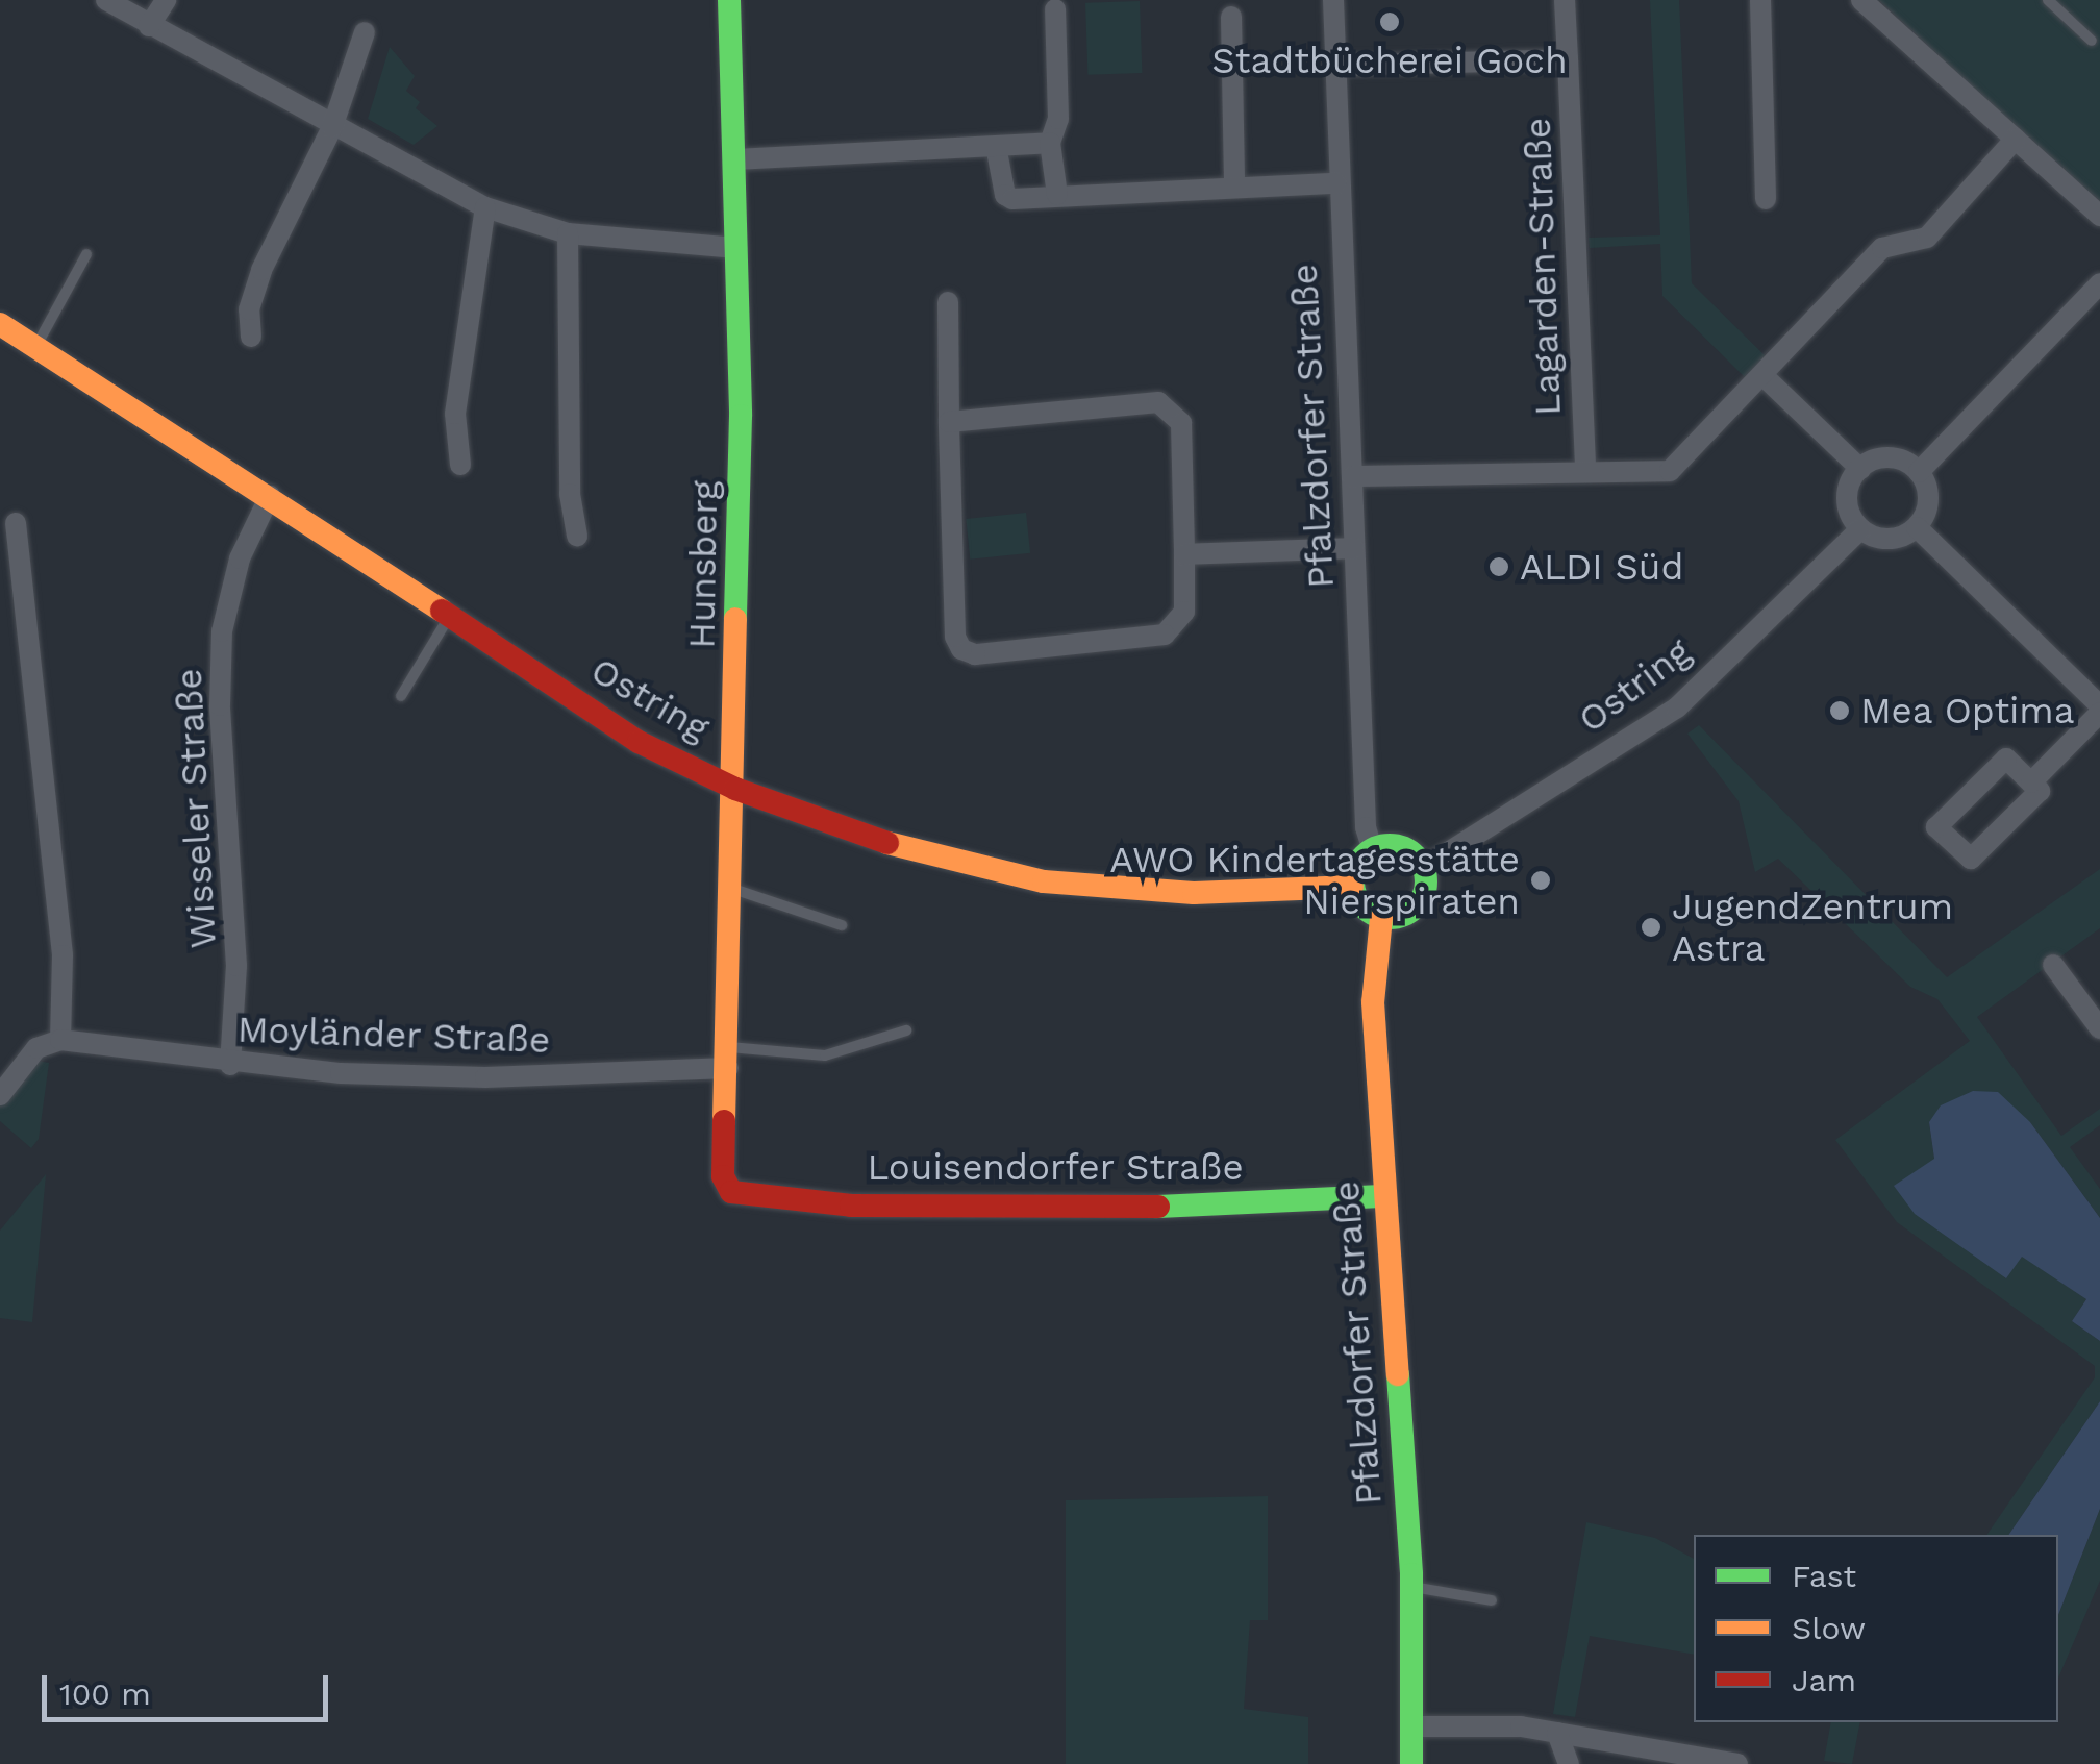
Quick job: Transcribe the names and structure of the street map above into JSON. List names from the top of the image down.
{
  "streets": {
    "street": [
      "Lagarden-Straße",
      "Pfalzdorfer Straße",
      "Hunsberg",
      "Ostring",
      "Wisseler Straße",
      "Moyländer Straße",
      "Louisendorfer Straße"
    ]
  },
  "crossings": [
    ["Pfalzdorfer Straße", "Ostring"],
    ["Pfalzdorfer Straße", "Louisendorfer Straße"],
    ["Hunsberg", "Ostring"],
    ["Hunsberg", "Moyländer Straße"],
    ["Hunsberg", "Louisendorfer Straße"],
    ["Ostring", "Wisseler Straße"],
    ["Wisseler Straße", "Moyländer Straße"]
  ],
  "places": [
    "Stadtbücherei Goch",
    "ALDI Süd",
    "Mea Optima",
    "AWO Kindertagesstätte Nierspiraten",
    "JugendZentrum Astra"
  ],
  "legend": ["Fast", "Slow", "Jam"],
  "scale_bar": "100 m"
}
